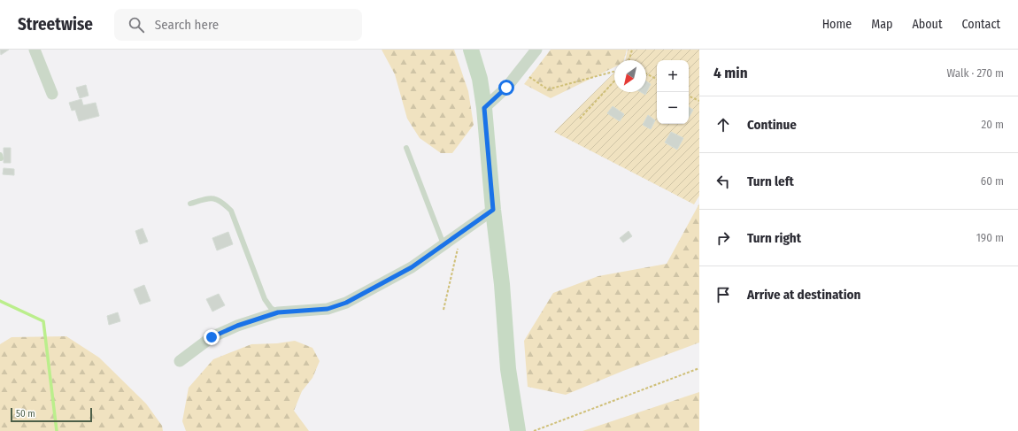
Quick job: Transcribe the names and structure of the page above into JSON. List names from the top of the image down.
{
  "scale_bar": "50 m",
  "north": "bottom left",
  "page": {
    "header": "Streetwise",
    "search": "Search here",
    "nav": [
      "Home",
      "Map",
      "About",
      "Contact"
    ],
    "heading": ["4 min", "Walk · 270 m"],
    "map_buttons": ["+", "−"],
    "list": [
      ["Continue", "20 m"],
      ["Turn left", "60 m"],
      ["Turn right", "190 m"],
      "Arrive at destination"
    ],
    "scale": "50 m"
  }
}
